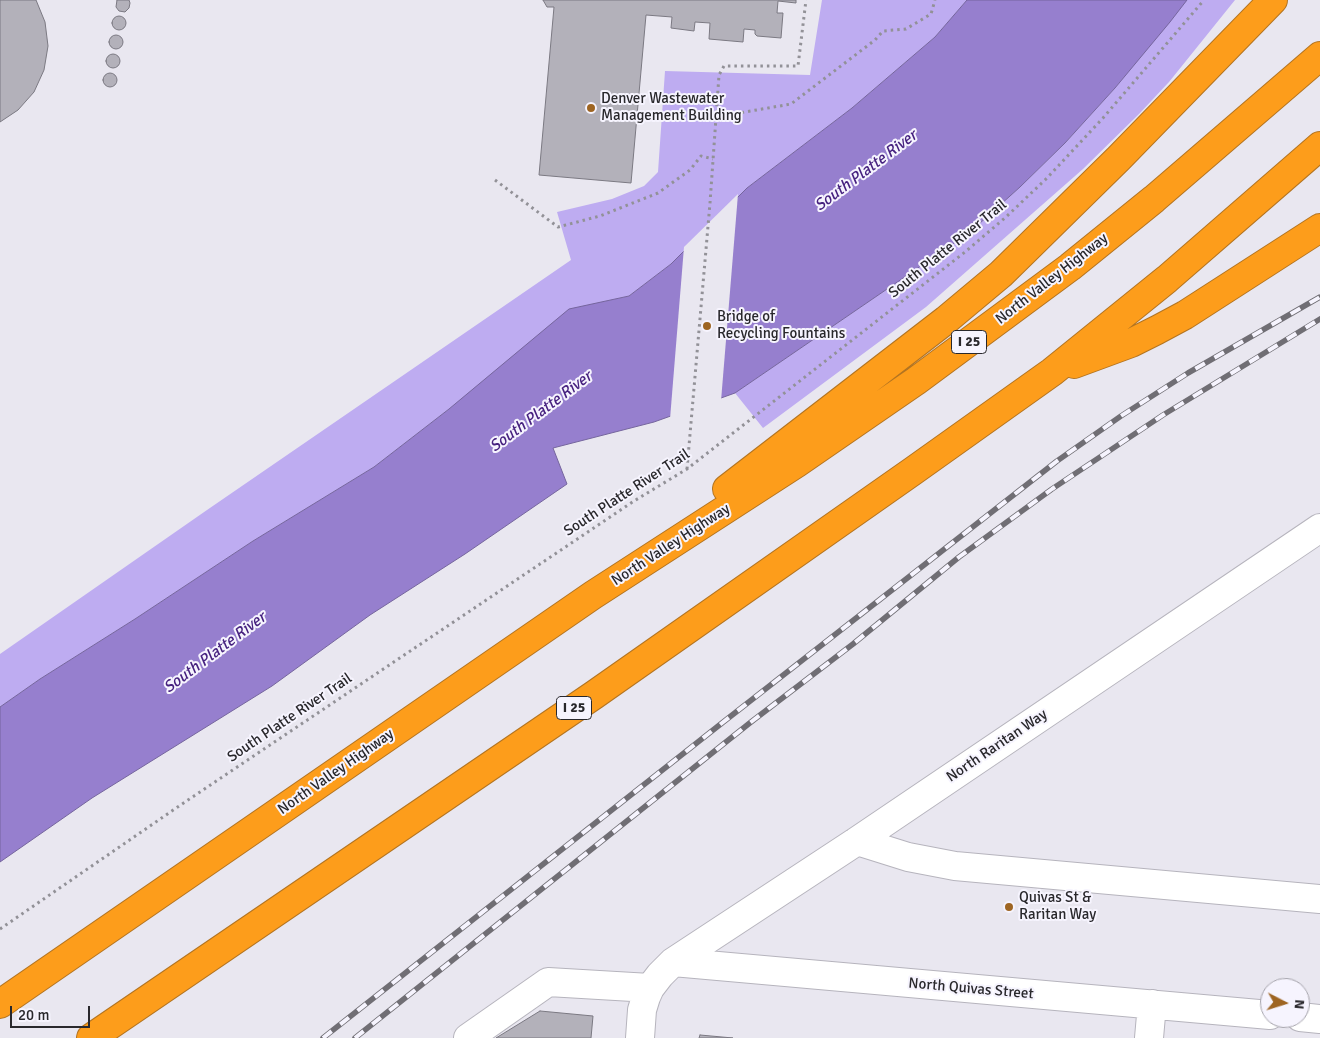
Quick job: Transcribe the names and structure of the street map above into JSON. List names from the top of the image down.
{
  "streets": {
    "highway": ["North Valley Highway", "I 25"],
    "street": ["North Raritan Way", "North Quivas Street"],
    "path": ["South Platte River Trail"]
  },
  "crossings": [
    ["North Raritan Way", "North Quivas Street"]
  ],
  "water": ["South Platte River"],
  "places": ["Denver Wastewater Management Building", "Bridge of Recycling Fountains", "Quivas St & Raritan Way"],
  "scale_bar": "20 m",
  "north": "right"
}
